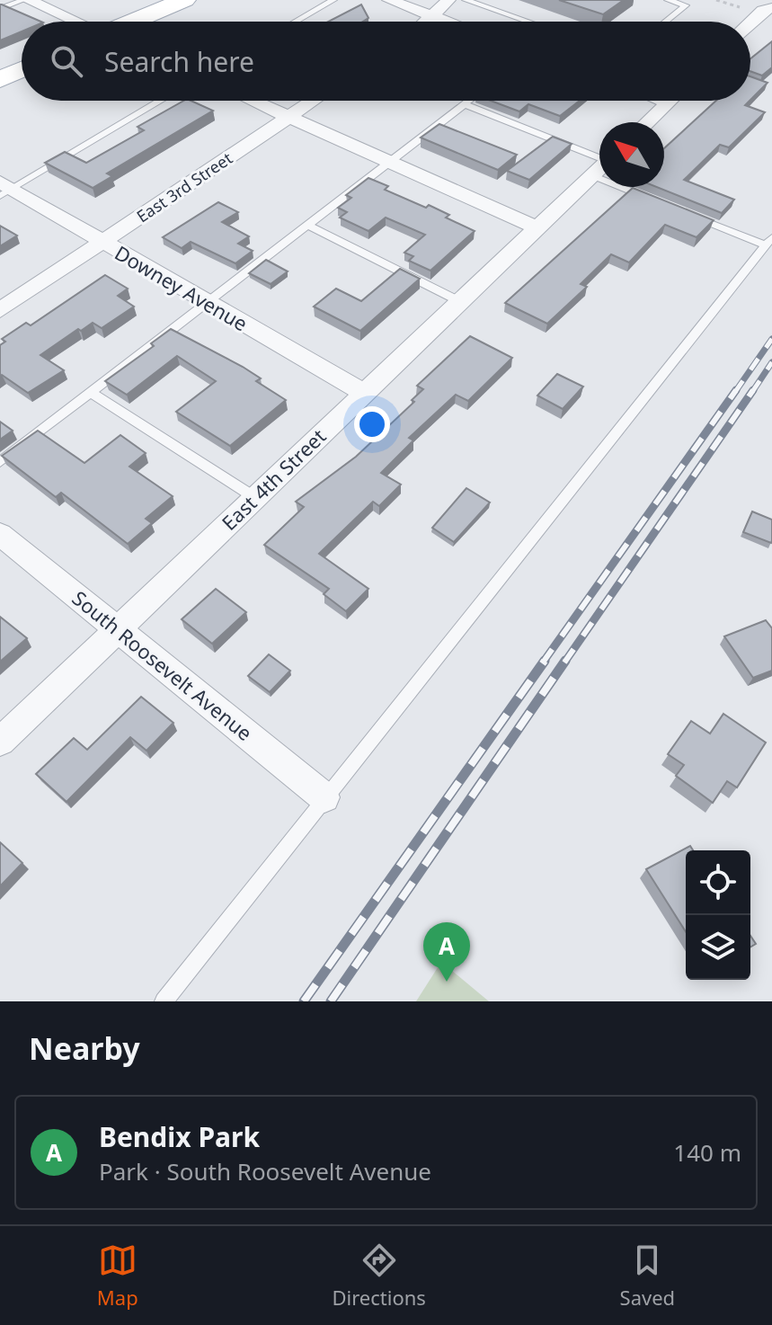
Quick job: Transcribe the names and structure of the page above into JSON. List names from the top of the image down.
{
  "streets": {
    "street": [
      "East 3rd Street",
      "Downey Avenue",
      "East 4th Street",
      "South Roosevelt Avenue"
    ]
  },
  "crossings": [
    ["East 3rd Street", "Downey Avenue"],
    ["Downey Avenue", "East 4th Street"],
    ["East 4th Street", "South Roosevelt Avenue"]
  ],
  "north": "top left",
  "page": {
    "search": "Search here",
    "pins": "A",
    "heading": "Nearby",
    "list": [
      {
        "mark": "A",
        "name": "Bendix Park",
        "note": "Park · South Roosevelt Avenue",
        "value": "140 m"
      }
    ],
    "nav": ["Map", "Directions", "Saved"]
  }
}
